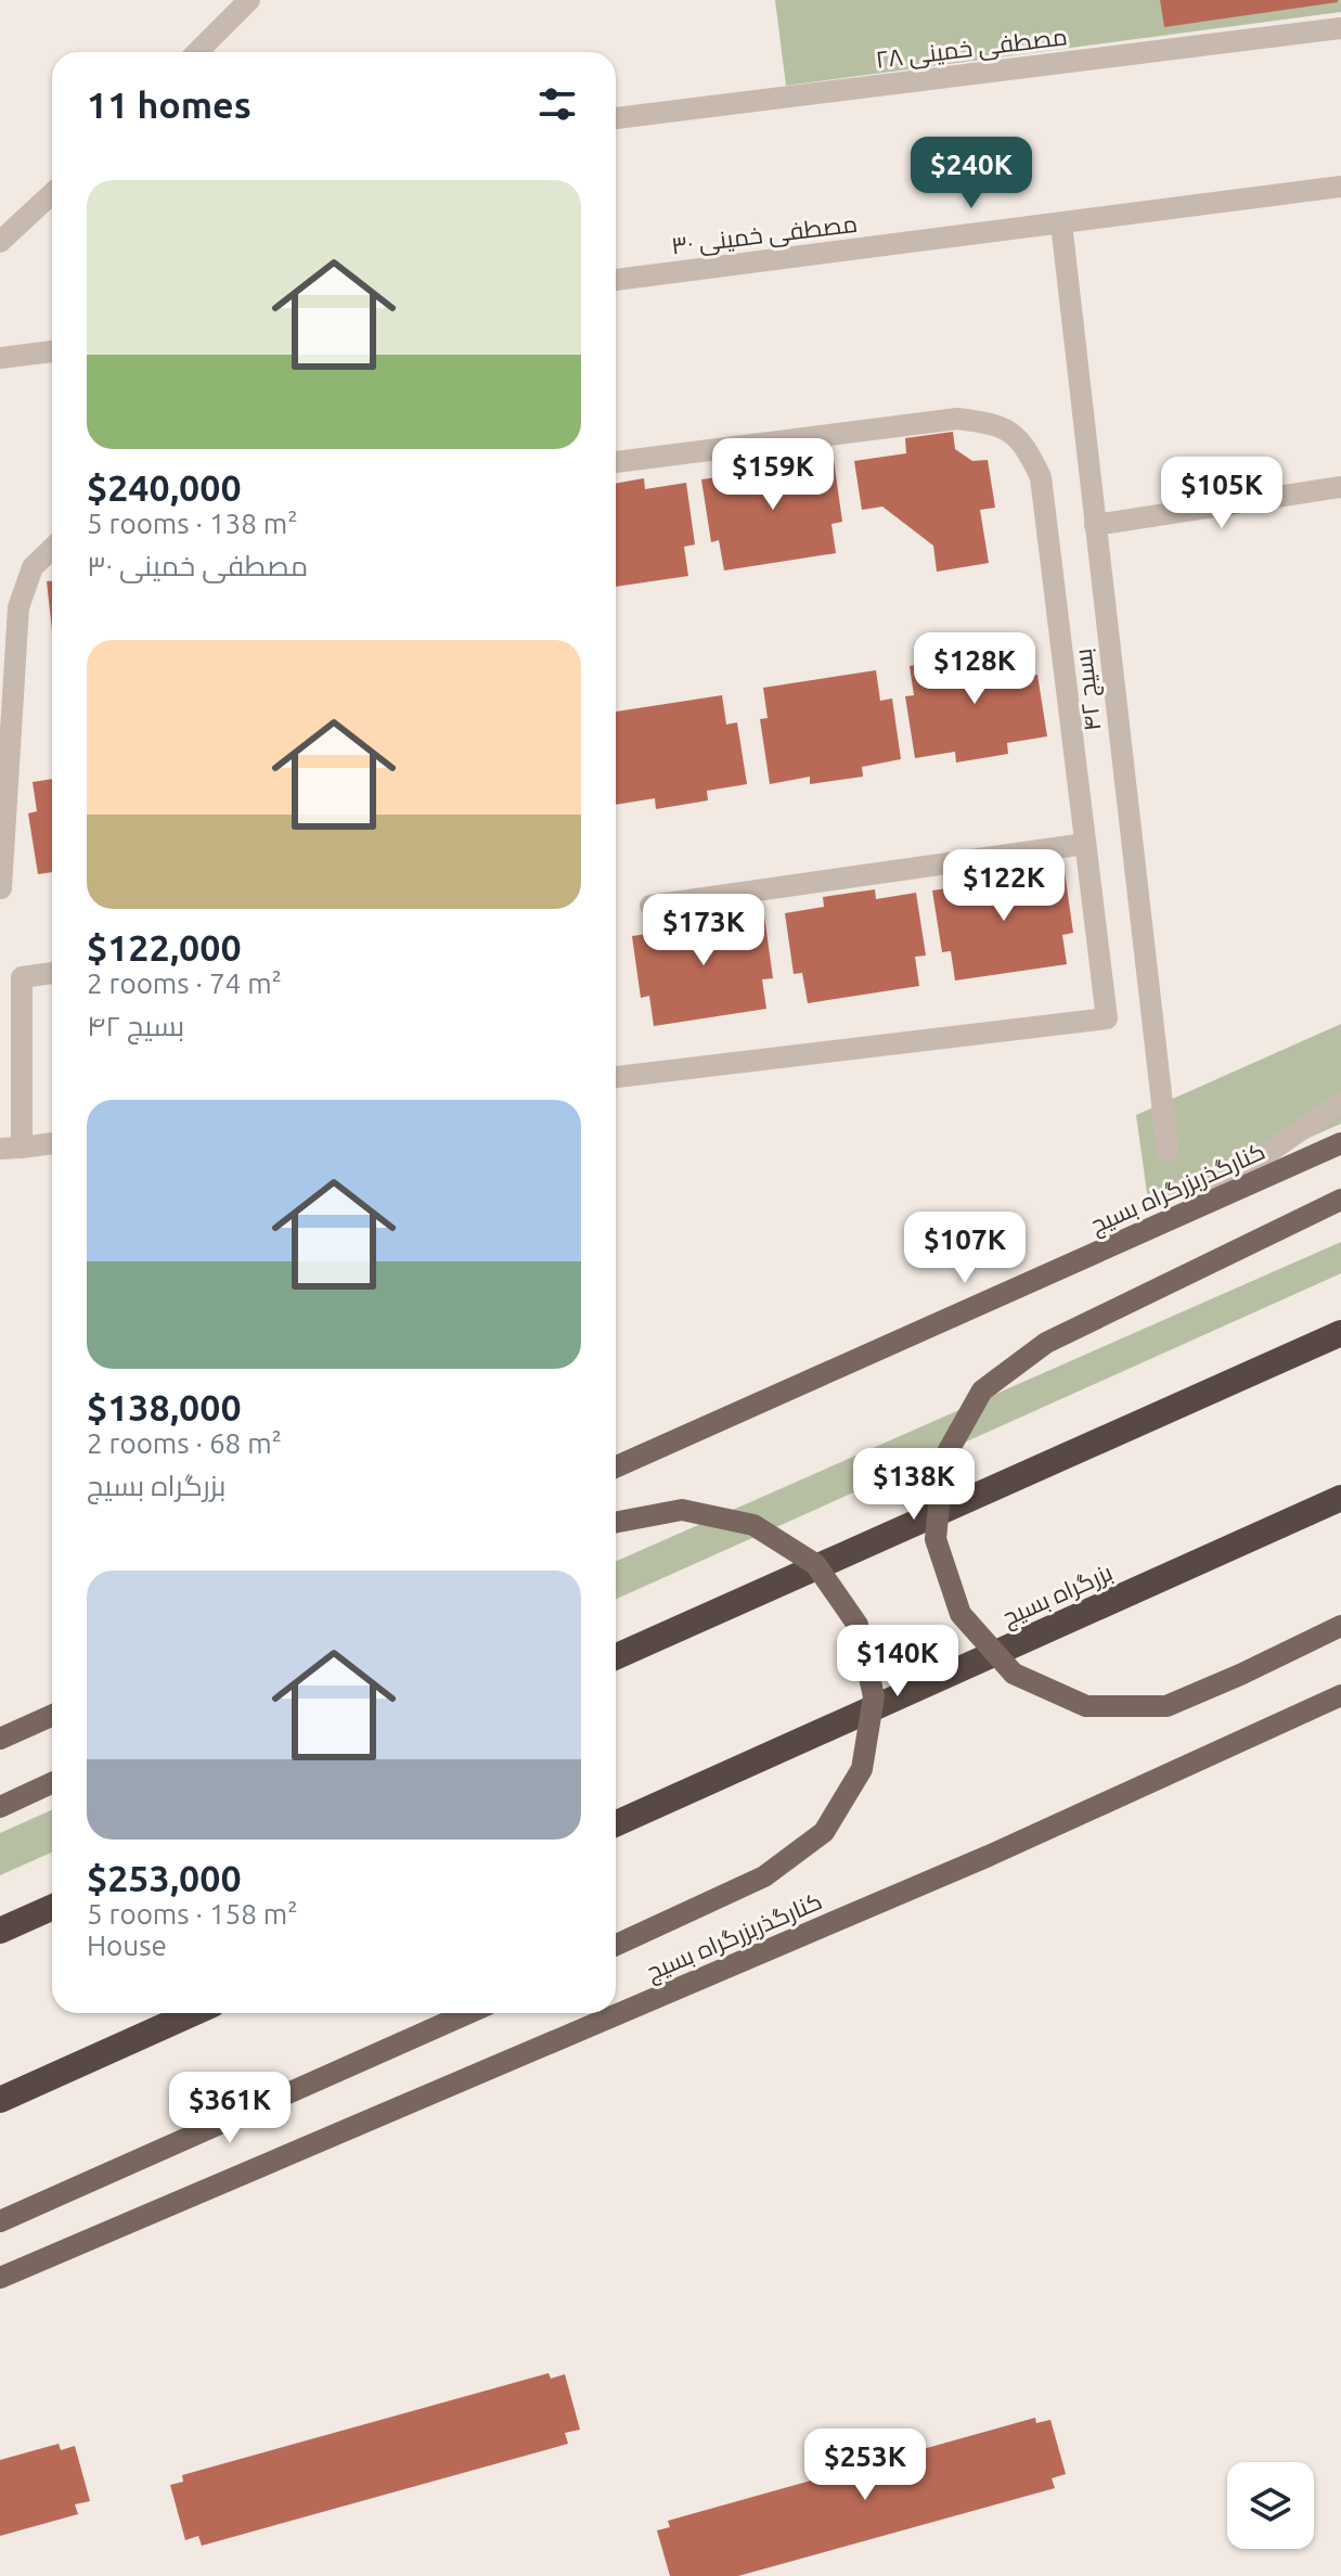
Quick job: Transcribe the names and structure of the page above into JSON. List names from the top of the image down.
{
  "streets": {
    "highway": ["بزرگراه بسیج"],
    "main road": ["کنارگذربزرگراه بسیج"],
    "street": ["مصطفی خمینی ۲۸", "مصطفی خمینی ۳۰", "بسیج ۴۲"]
  },
  "crossings": [
    ["مصطفی خمینی ۳۰", "بسیج ۴۲"]
  ],
  "page": {
    "heading": "11 homes",
    "price": [
      "$240K",
      "$159K",
      "$105K",
      "$128K",
      "$122K",
      "$173K",
      "$107K",
      "$138K",
      "$140K",
      "$361K",
      "$253K"
    ],
    "list": [
      {
        "name": "$240,000",
        "note": "5 rooms · 138 m² · مصطفی خمینی ۳۰"
      },
      {
        "name": "$122,000",
        "note": "2 rooms · 74 m² · بسیج ۴۲"
      },
      {
        "name": "$138,000",
        "note": "2 rooms · 68 m² · بزرگراه بسیج"
      },
      {
        "name": "$253,000",
        "note": "5 rooms · 158 m² · House"
      }
    ]
  }
}
